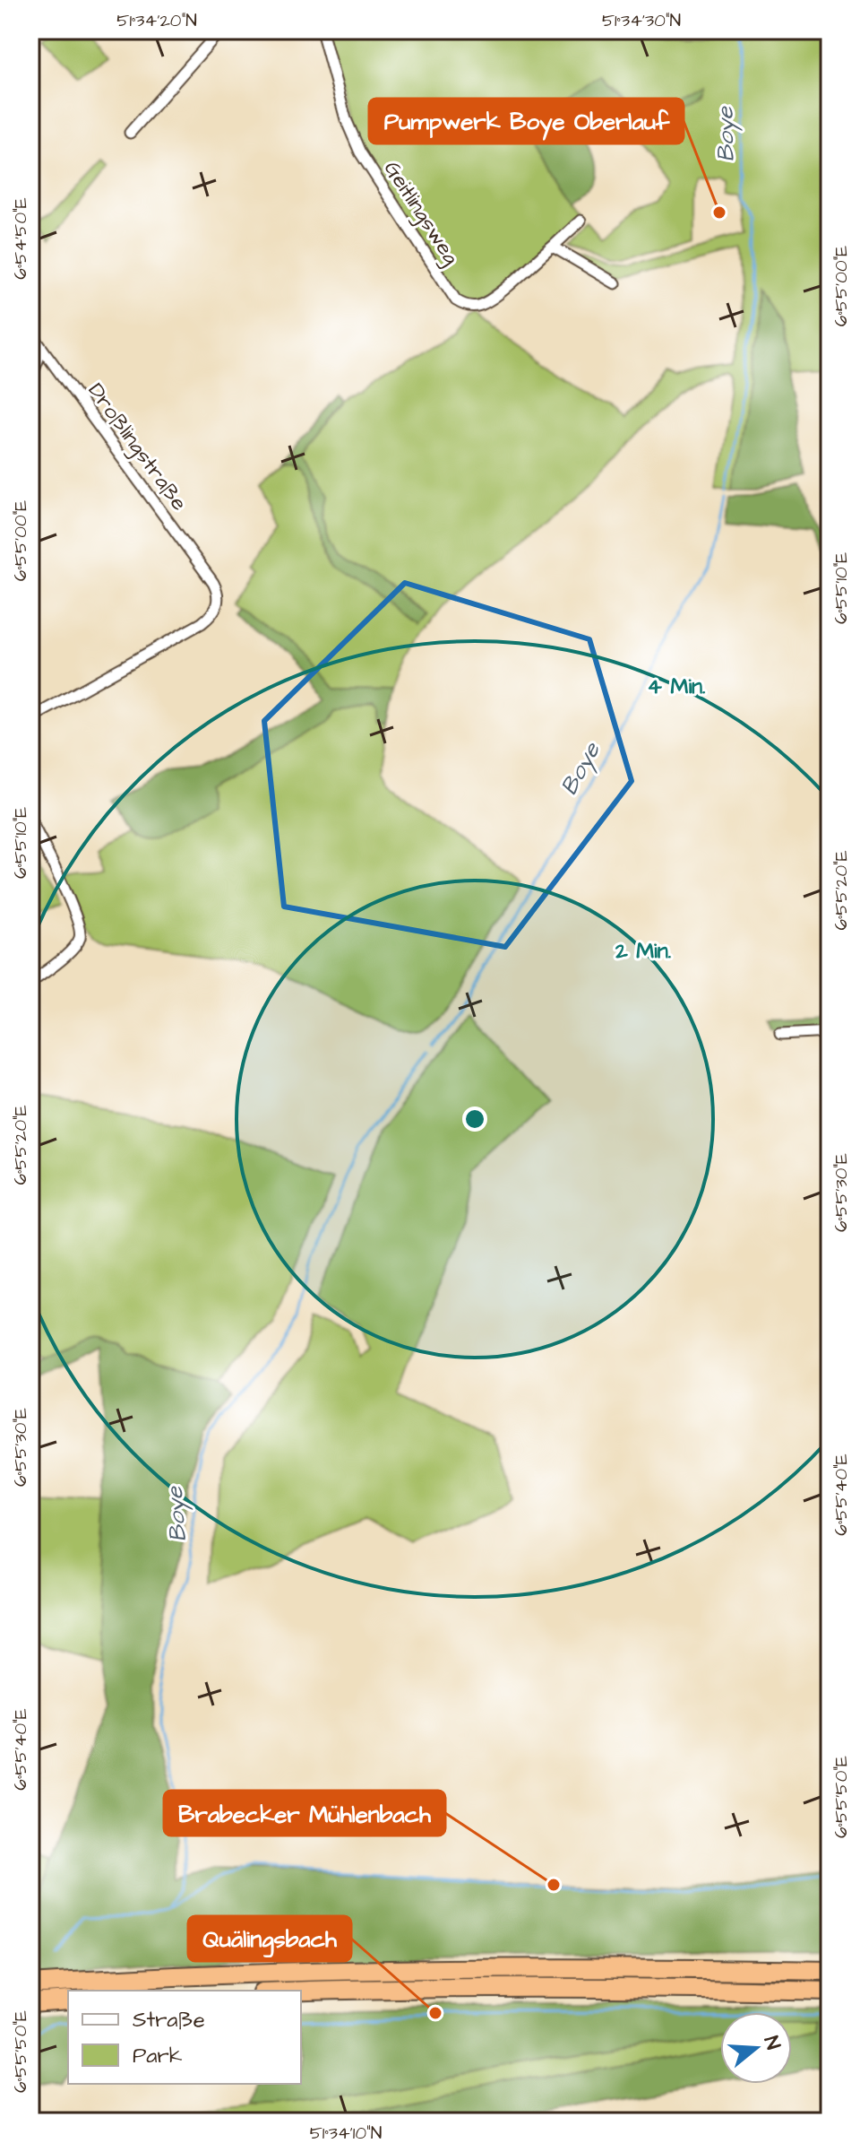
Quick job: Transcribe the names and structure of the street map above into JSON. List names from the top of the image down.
{
  "streets": {
    "street": ["Geitlingsweg", "Droßlingstraße"]
  },
  "water": ["Boye"],
  "places": ["Pumpwerk Boye Oberlauf", "Brabecker Mühlenbach", "Quälingsbach"],
  "legend": ["Straße", "Park"],
  "north": "right",
  "coordinates": [
    "51°34'20\"N",
    "51°34'30\"N",
    "6°54'50\"E",
    "6°55'00\"E",
    "6°55'10\"E",
    "6°55'20\"E",
    "6°55'30\"E",
    "6°55'40\"E",
    "6°55'50\"E",
    "51°34'10\"N"
  ],
  "rings": ["4 Min.", "2 Min."]
}
